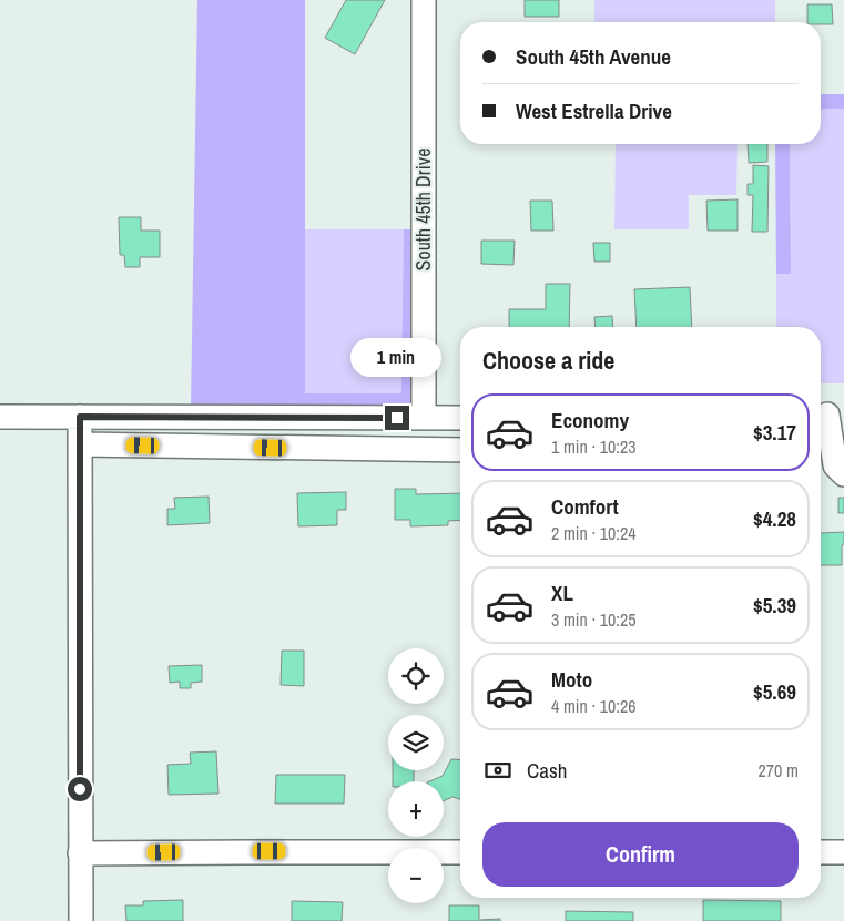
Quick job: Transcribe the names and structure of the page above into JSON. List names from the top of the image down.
{
  "streets": {
    "street": ["South 45th Drive"]
  },
  "page": {
    "banner": ["South 45th Avenue", "West Estrella Drive"],
    "heading": "Choose a ride",
    "bubble": "1 min",
    "list": [
      {
        "name": "Economy",
        "note": "1 min · 10:23",
        "value": "$3.17"
      },
      {
        "name": "Comfort",
        "note": "2 min · 10:24",
        "value": "$4.28"
      },
      {
        "name": "XL",
        "note": "3 min · 10:25",
        "value": "$5.39"
      },
      {
        "name": "Moto",
        "note": "4 min · 10:26",
        "value": "$5.69"
      }
    ],
    "map_buttons": ["+", "−"],
    "pay": ["Cash", "270 m"],
    "buttons": "Confirm"
  }
}
